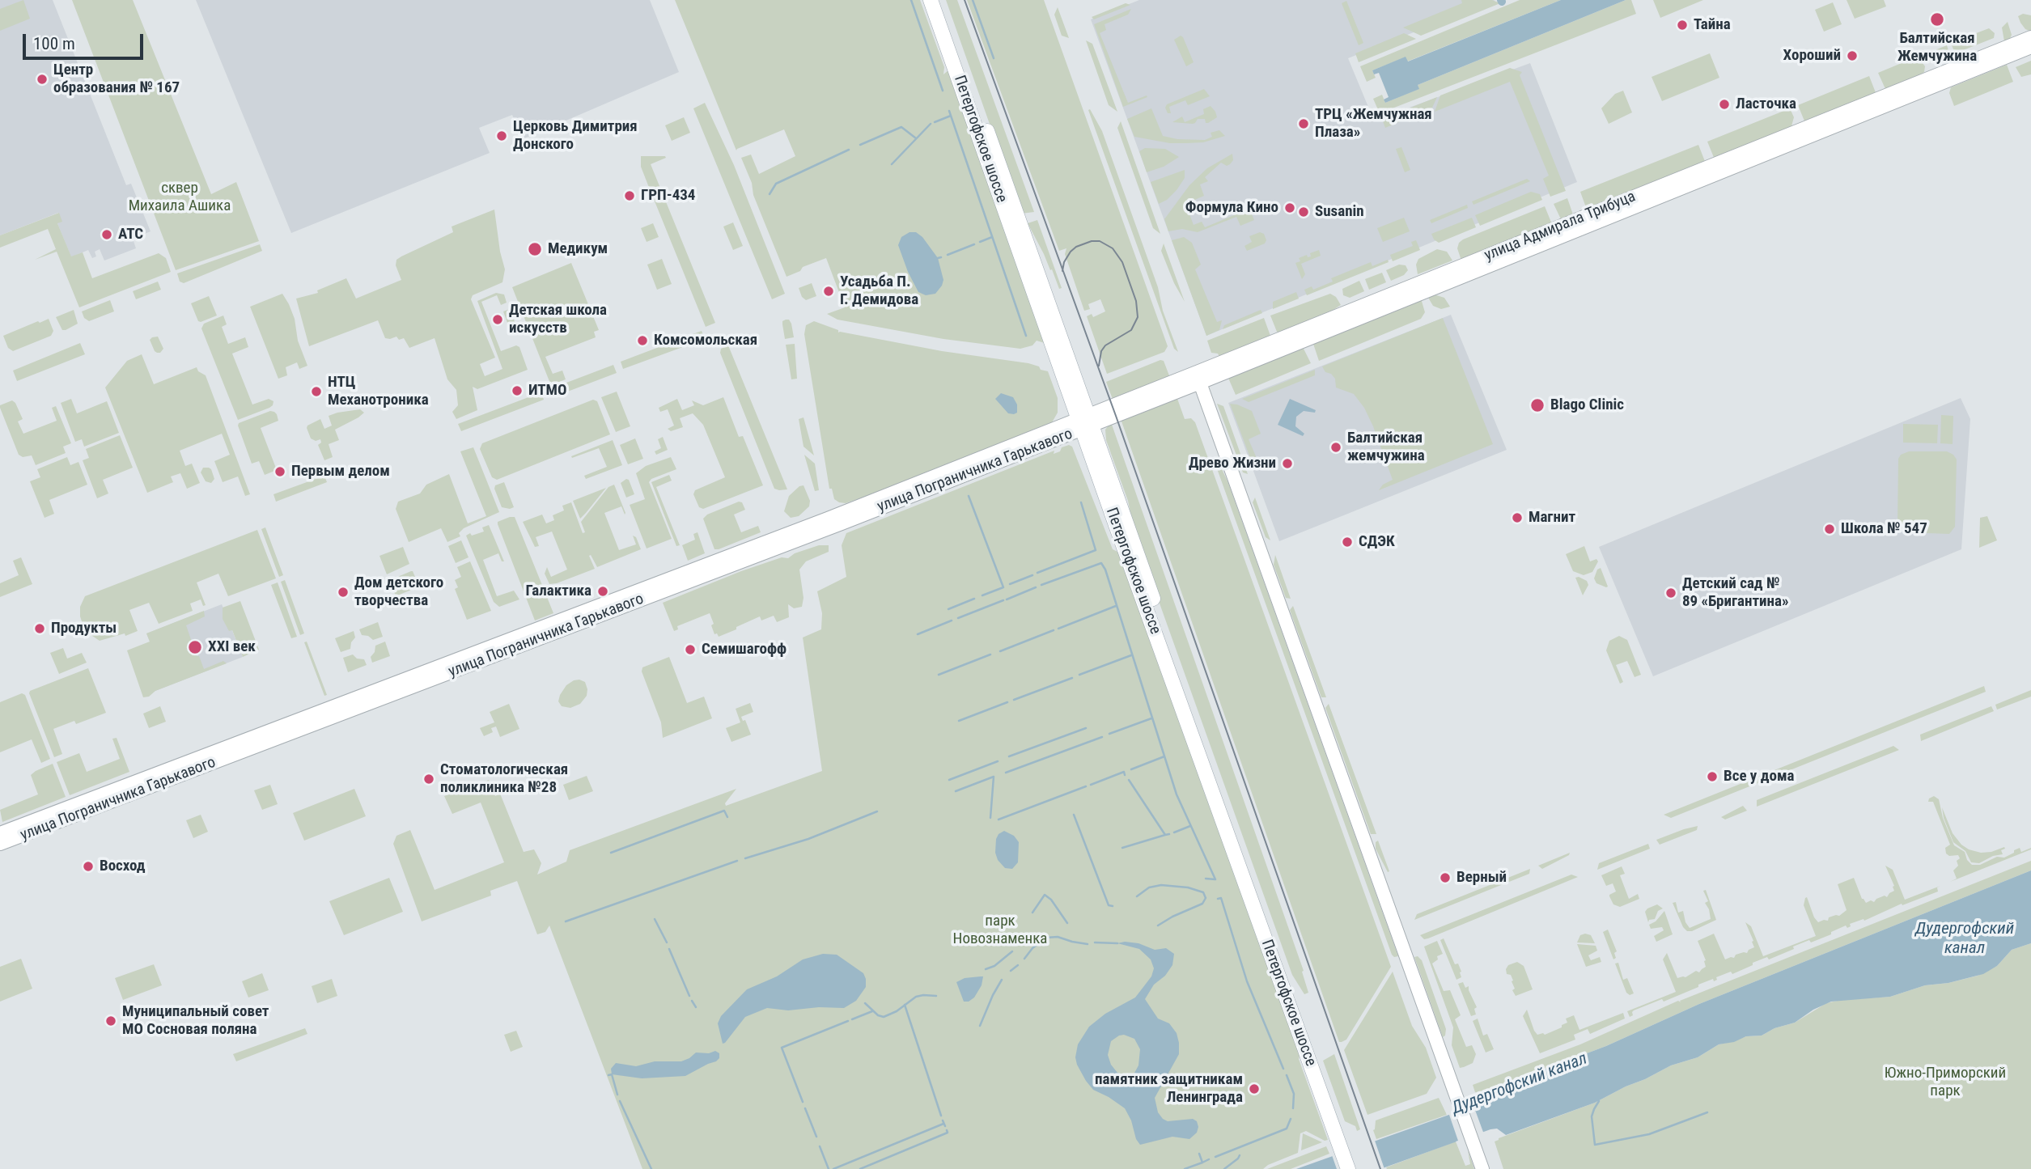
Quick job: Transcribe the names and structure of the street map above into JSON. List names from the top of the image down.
{
  "streets": {
    "main road": ["Петергофское шоссе"],
    "street": ["улица Адмирала Трибуца", "улица Пограничника Гарькавого"]
  },
  "crossings": [
    ["Петергофское шоссе", "улица Адмирала Трибуца"],
    ["Петергофское шоссе", "улица Пограничника Гарькавого"],
    ["улица Адмирала Трибуца", "улица Пограничника Гарькавого"]
  ],
  "water": ["Дудергофский канал"],
  "parks": ["сквер Михаила Ашика", "парк Новознаменка", "Южно-Приморский парк"],
  "places": [
    "Балтийская Жемчужина",
    "Тайна",
    "Хороший",
    "Центр образования № 167",
    "Ласточка",
    "ТРЦ «Жемчужная Плаза»",
    "Церковь Димитрия Донского",
    "ГРП-434",
    "Формула Кино",
    "Susanin",
    "АТС",
    "Медикум",
    "Усадьба П. Г. Демидова",
    "Детская школа искусств",
    "Комсомольская",
    "ИТМО",
    "НТЦ Механотроника",
    "Blago Clinic",
    "Балтийская жемчужина",
    "Древо Жизни",
    "Первым делом",
    "Магнит",
    "Школа № 547",
    "СДЭК",
    "Галактика",
    "Дом детского творчества",
    "Детский сад № 89 «Бригантина»",
    "Продукты",
    "XXI век",
    "Семишагофф",
    "Все у дома",
    "Стоматологическая поликлиника №28",
    "Восход",
    "Верный",
    "Муниципальный совет МО Сосновая поляна",
    "памятник защитникам Ленинграда"
  ],
  "scale_bar": "100 m"
}
